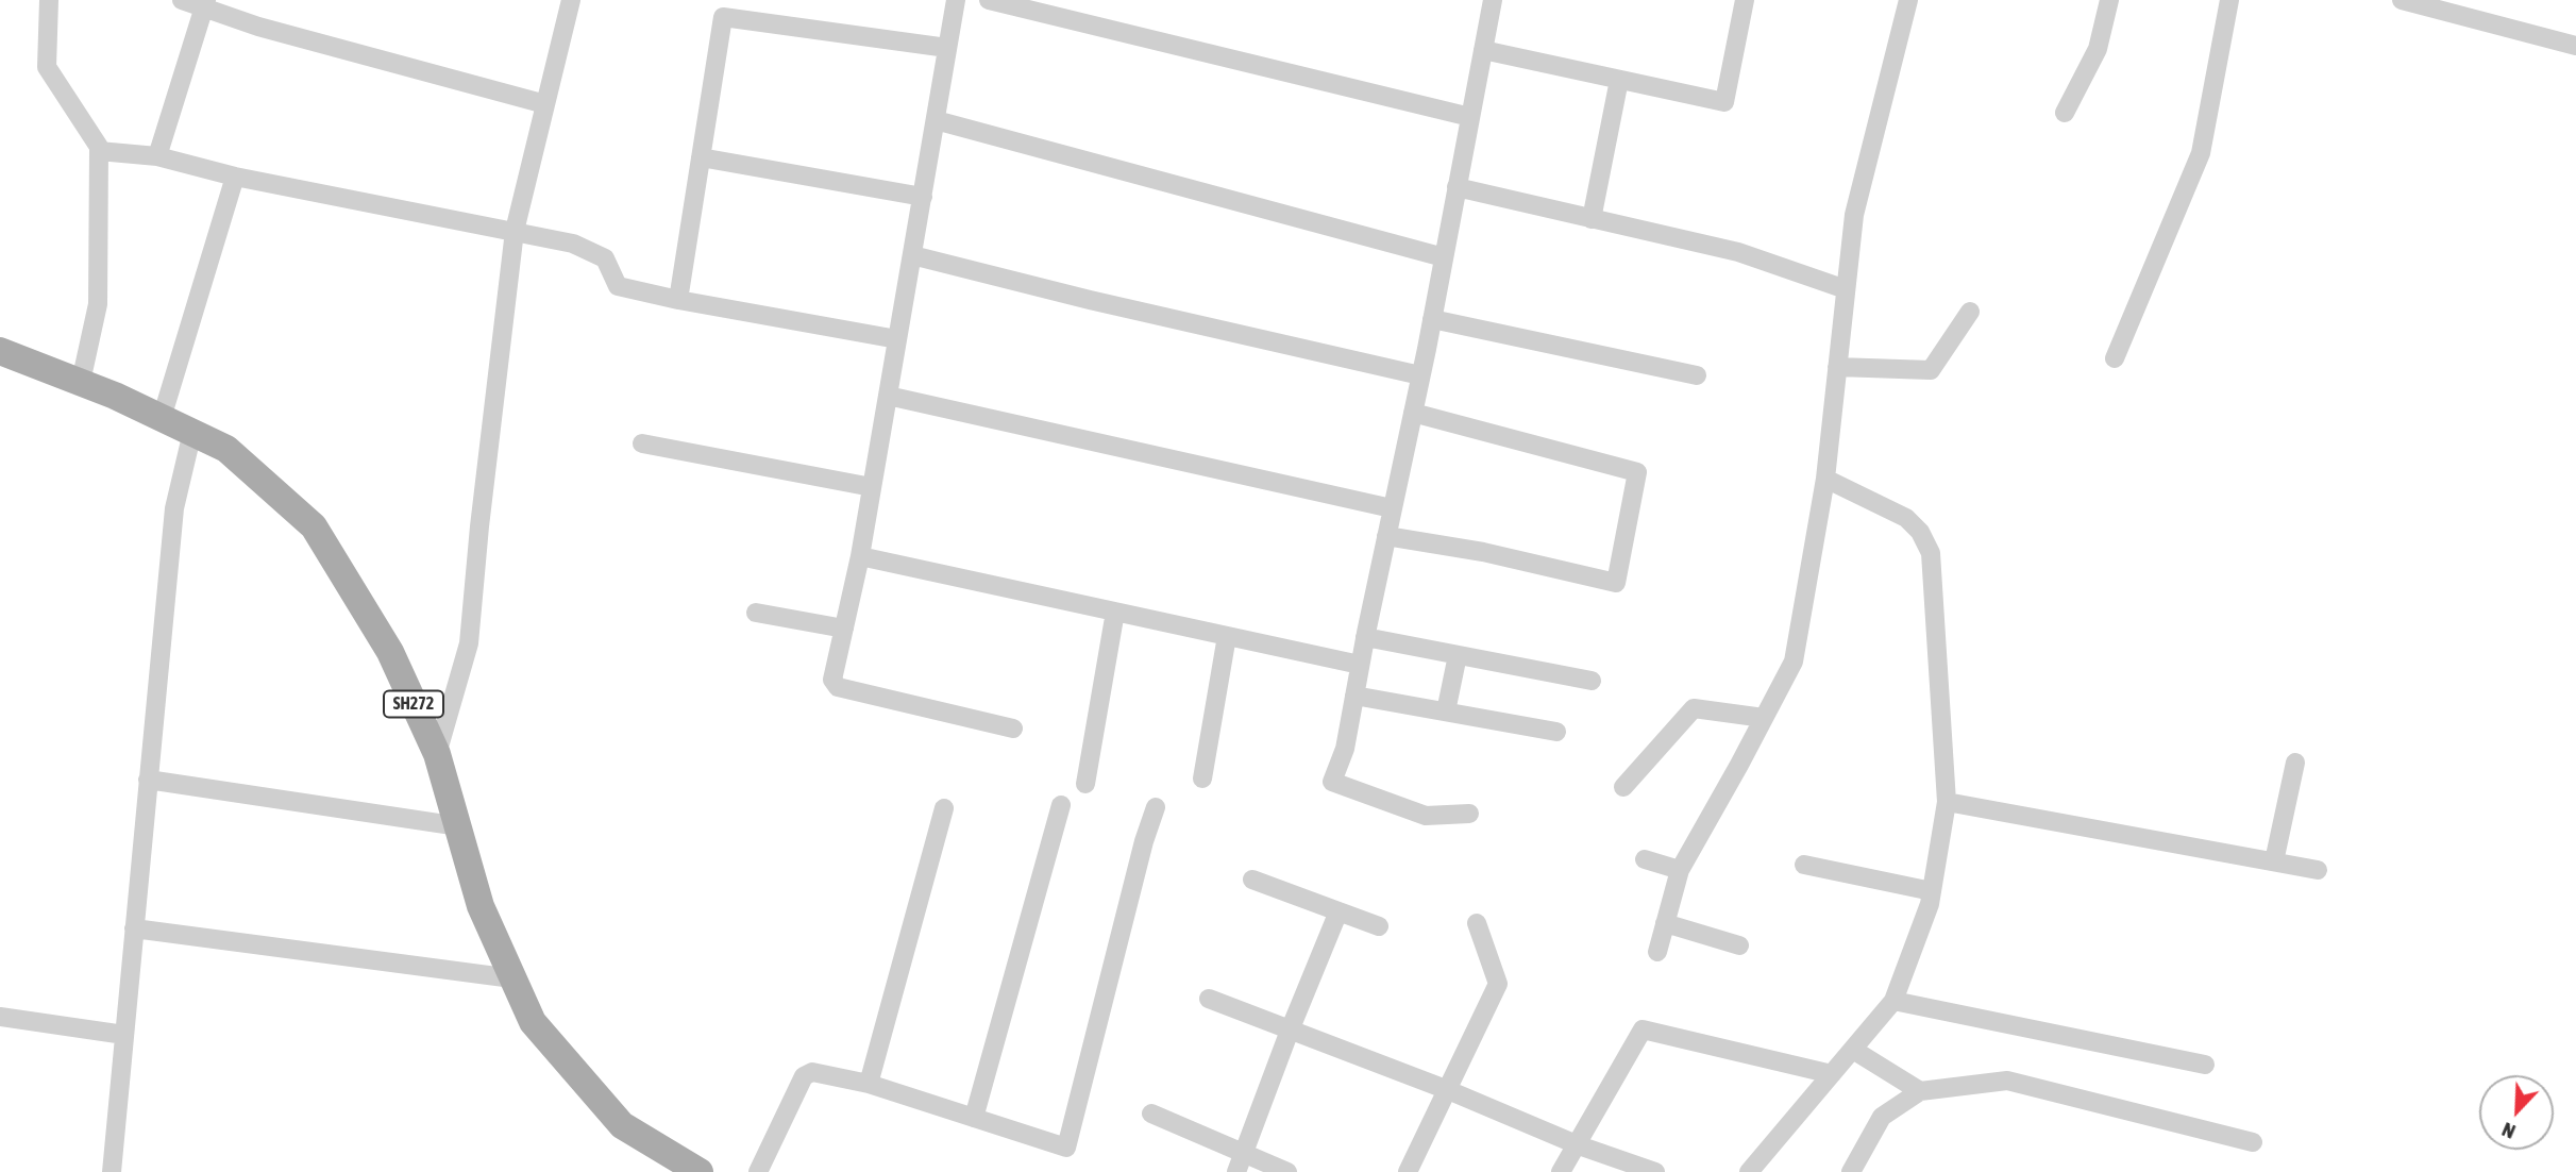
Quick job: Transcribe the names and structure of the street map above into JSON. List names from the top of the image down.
{
  "streets": {
    "main road": ["SH272"]
  },
  "north": "bottom left"
}
